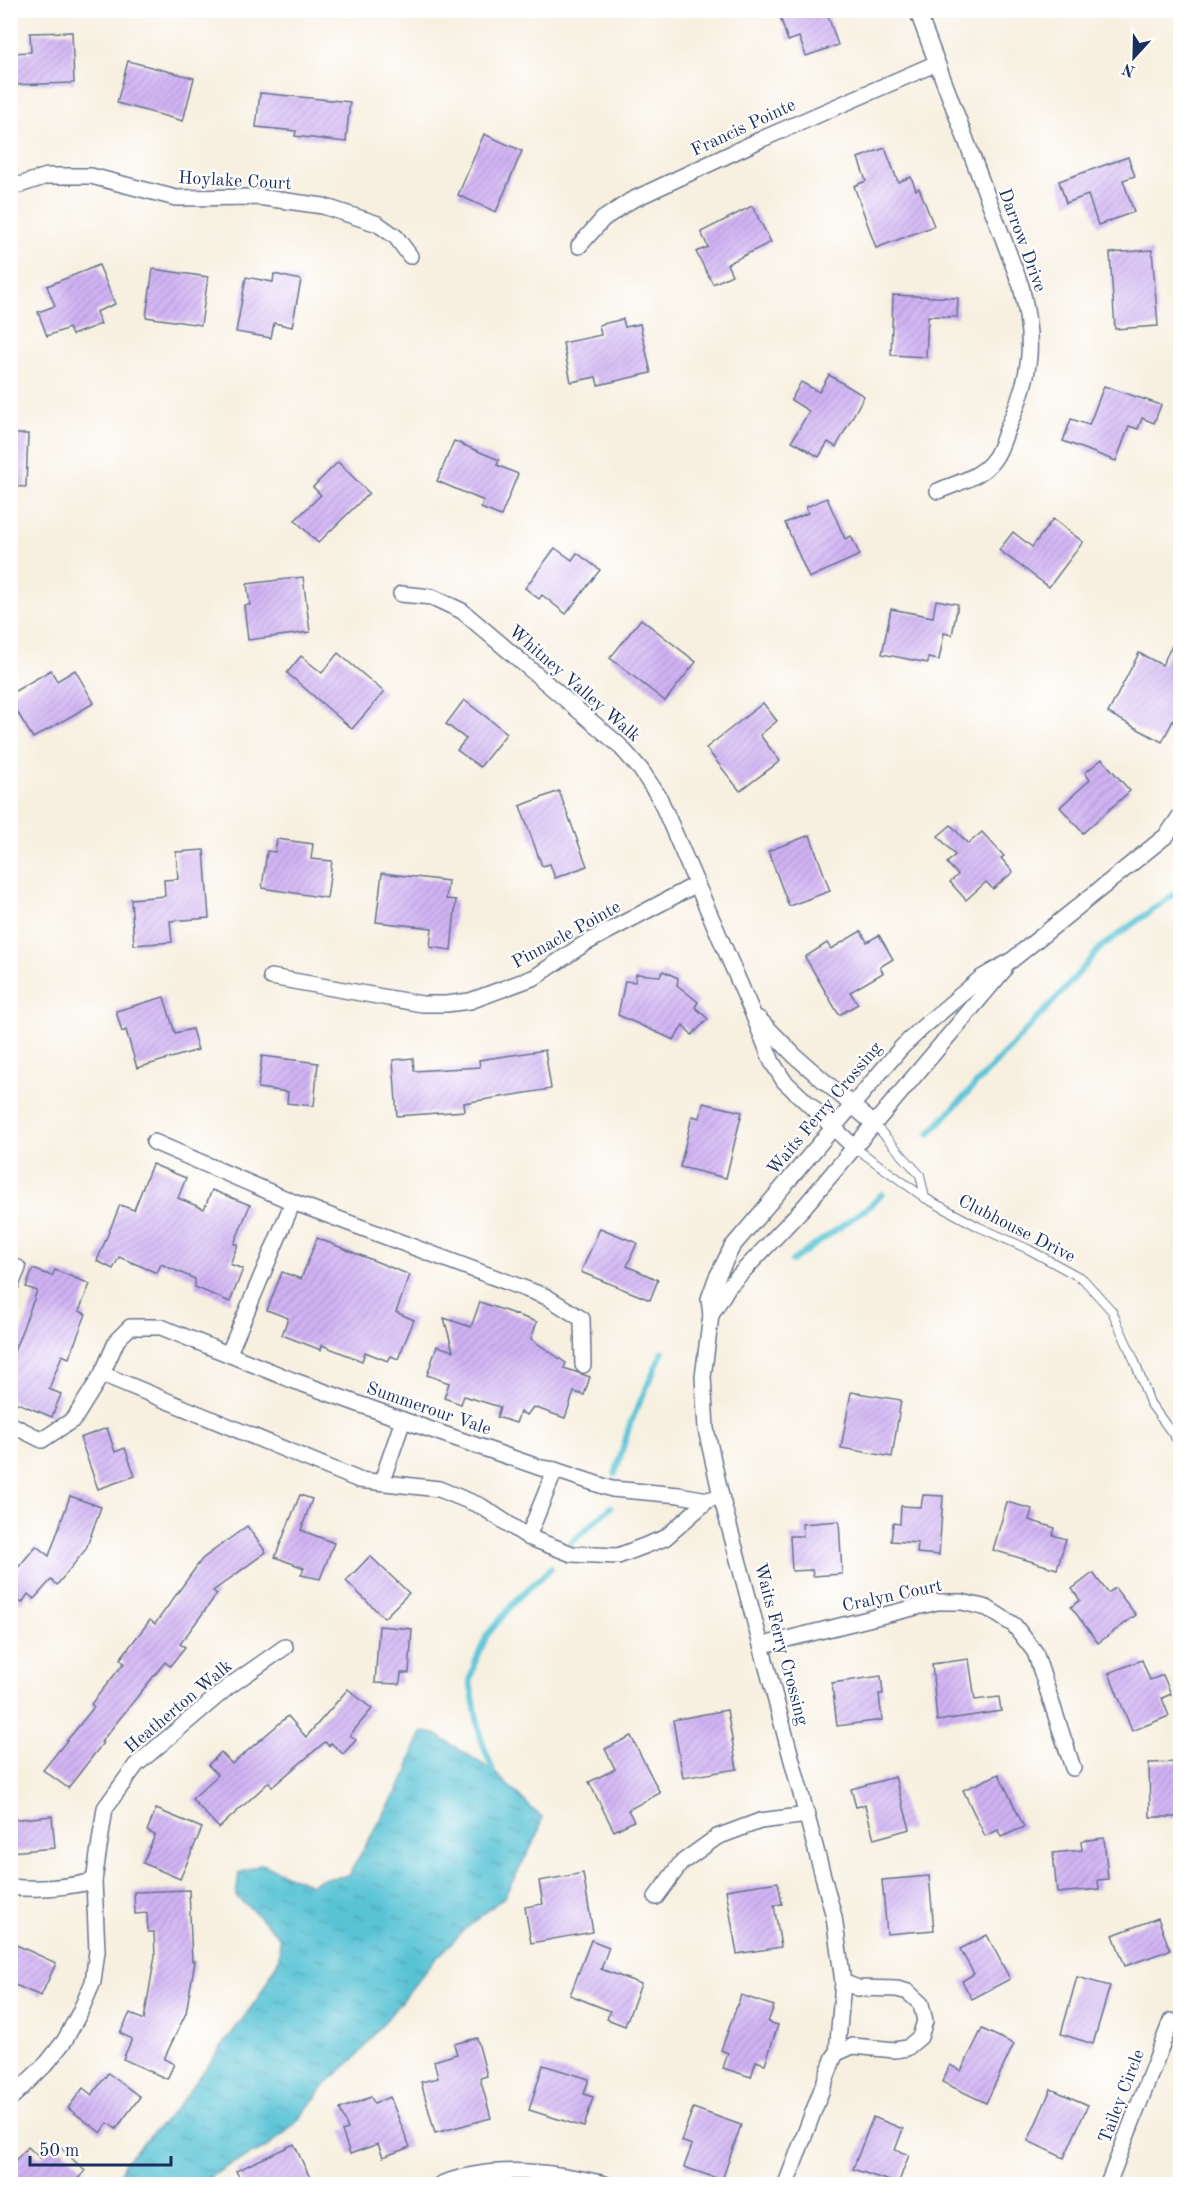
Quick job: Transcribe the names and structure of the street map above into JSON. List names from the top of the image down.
{
  "streets": {
    "street": [
      "Francis Pointe",
      "Hoylake Court",
      "Darrow Drive",
      "Whitney Valley Walk",
      "Pinnacle Pointe",
      "Waits Ferry Crossing",
      "Summerour Vale",
      "Cralyn Court",
      "Heatherton Walk",
      "Tailey Circle"
    ],
    "lane": ["Clubhouse Drive"]
  },
  "crossings": [
    ["Francis Pointe", "Darrow Drive"],
    ["Whitney Valley Walk", "Pinnacle Pointe"],
    ["Whitney Valley Walk", "Waits Ferry Crossing"],
    ["Whitney Valley Walk", "Clubhouse Drive"],
    ["Waits Ferry Crossing", "Clubhouse Drive"],
    ["Waits Ferry Crossing", "Summerour Vale"],
    ["Waits Ferry Crossing", "Cralyn Court"]
  ],
  "scale_bar": "50 m",
  "north": "bottom"
}
